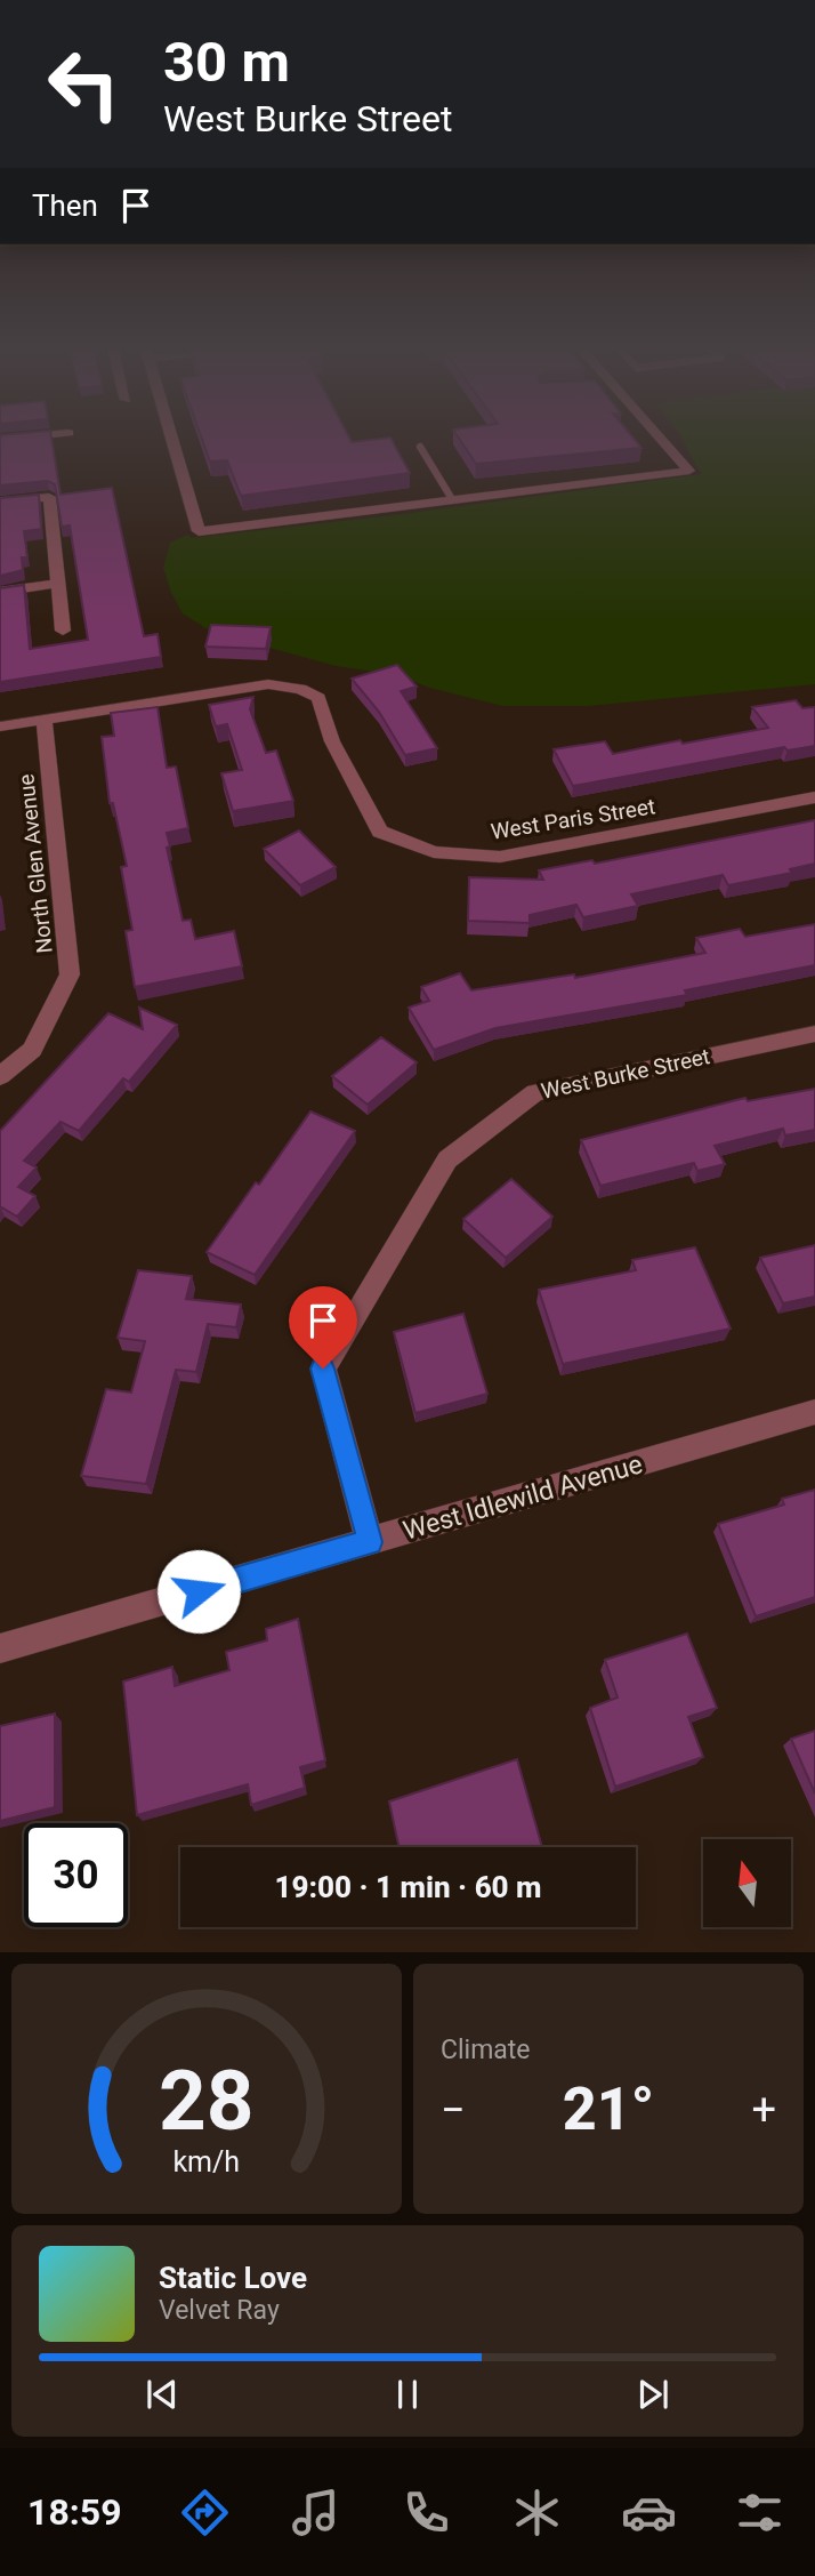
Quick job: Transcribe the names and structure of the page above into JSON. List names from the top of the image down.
{
  "streets": {
    "street": [
      "West Paris Street",
      "North Glen Avenue",
      "West Burke Street",
      "West Idlewild Avenue"
    ]
  },
  "crossings": [
    ["West Paris Street", "North Glen Avenue"],
    ["West Burke Street", "West Idlewild Avenue"]
  ],
  "north": "top",
  "page": {
    "turn": ["30 m", "West Burke Street"],
    "then": "Then",
    "limit": "30",
    "trip": "19:00 · 1 min · 60 m",
    "tile": "Climate",
    "heat": ["−", "21°", "+"],
    "song": ["Static Love", "Velvet Ray"],
    "tabs": "18:59",
    "gauge": ["28", "km/h"]
  }
}
